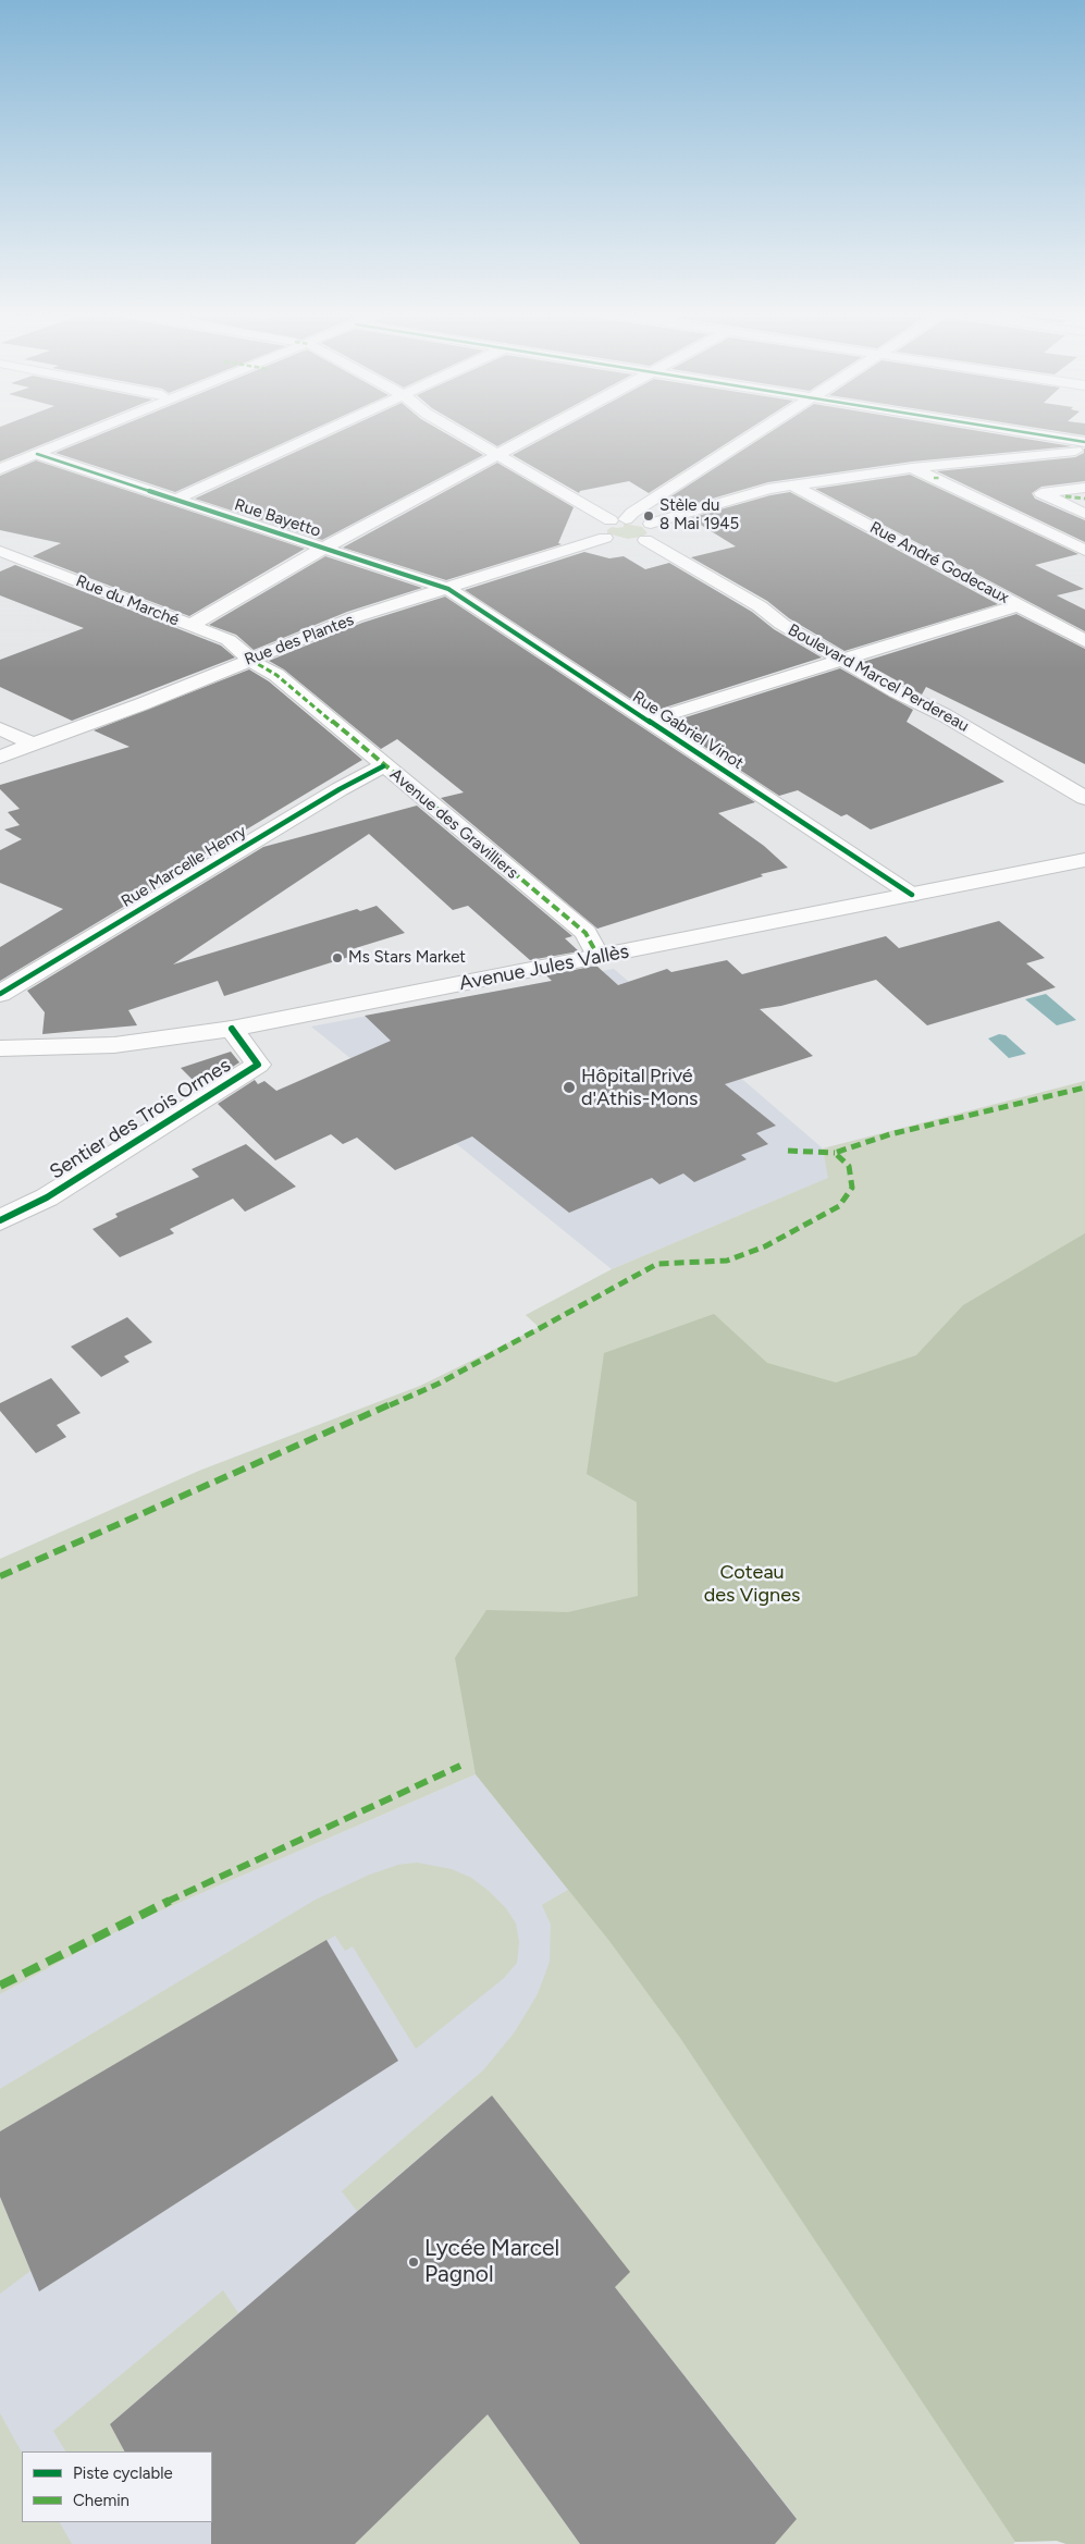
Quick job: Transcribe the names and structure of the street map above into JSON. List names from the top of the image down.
{
  "streets": {
    "street": [
      "Rue Bayetto",
      "Rue André Godecaux",
      "Rue du Marché",
      "Rue des Plantes",
      "Boulevard Marcel Perdereau",
      "Rue Gabriel Vinot",
      "Avenue des Gravilliers",
      "Rue Marcelle Henry",
      "Avenue Jules Vallès",
      "Sentier des Trois Ormes"
    ]
  },
  "crossings": [
    ["Rue Bayetto", "Rue des Plantes"],
    ["Rue Bayetto", "Rue Gabriel Vinot"],
    ["Rue du Marché", "Rue des Plantes"],
    ["Rue du Marché", "Avenue des Gravilliers"],
    ["Rue des Plantes", "Rue Gabriel Vinot"],
    ["Rue des Plantes", "Avenue des Gravilliers"],
    ["Rue Gabriel Vinot", "Avenue Jules Vallès"],
    ["Avenue des Gravilliers", "Rue Marcelle Henry"],
    ["Avenue des Gravilliers", "Avenue Jules Vallès"],
    ["Avenue Jules Vallès", "Sentier des Trois Ormes"]
  ],
  "parks": ["Coteau des Vignes"],
  "places": [
    "Stèle du 8 Mai 1945",
    "Ms Stars Market",
    "Hôpital Privé d'Athis-Mons",
    "Lycée Marcel Pagnol"
  ],
  "legend": ["Piste cyclable", "Chemin"]
}
